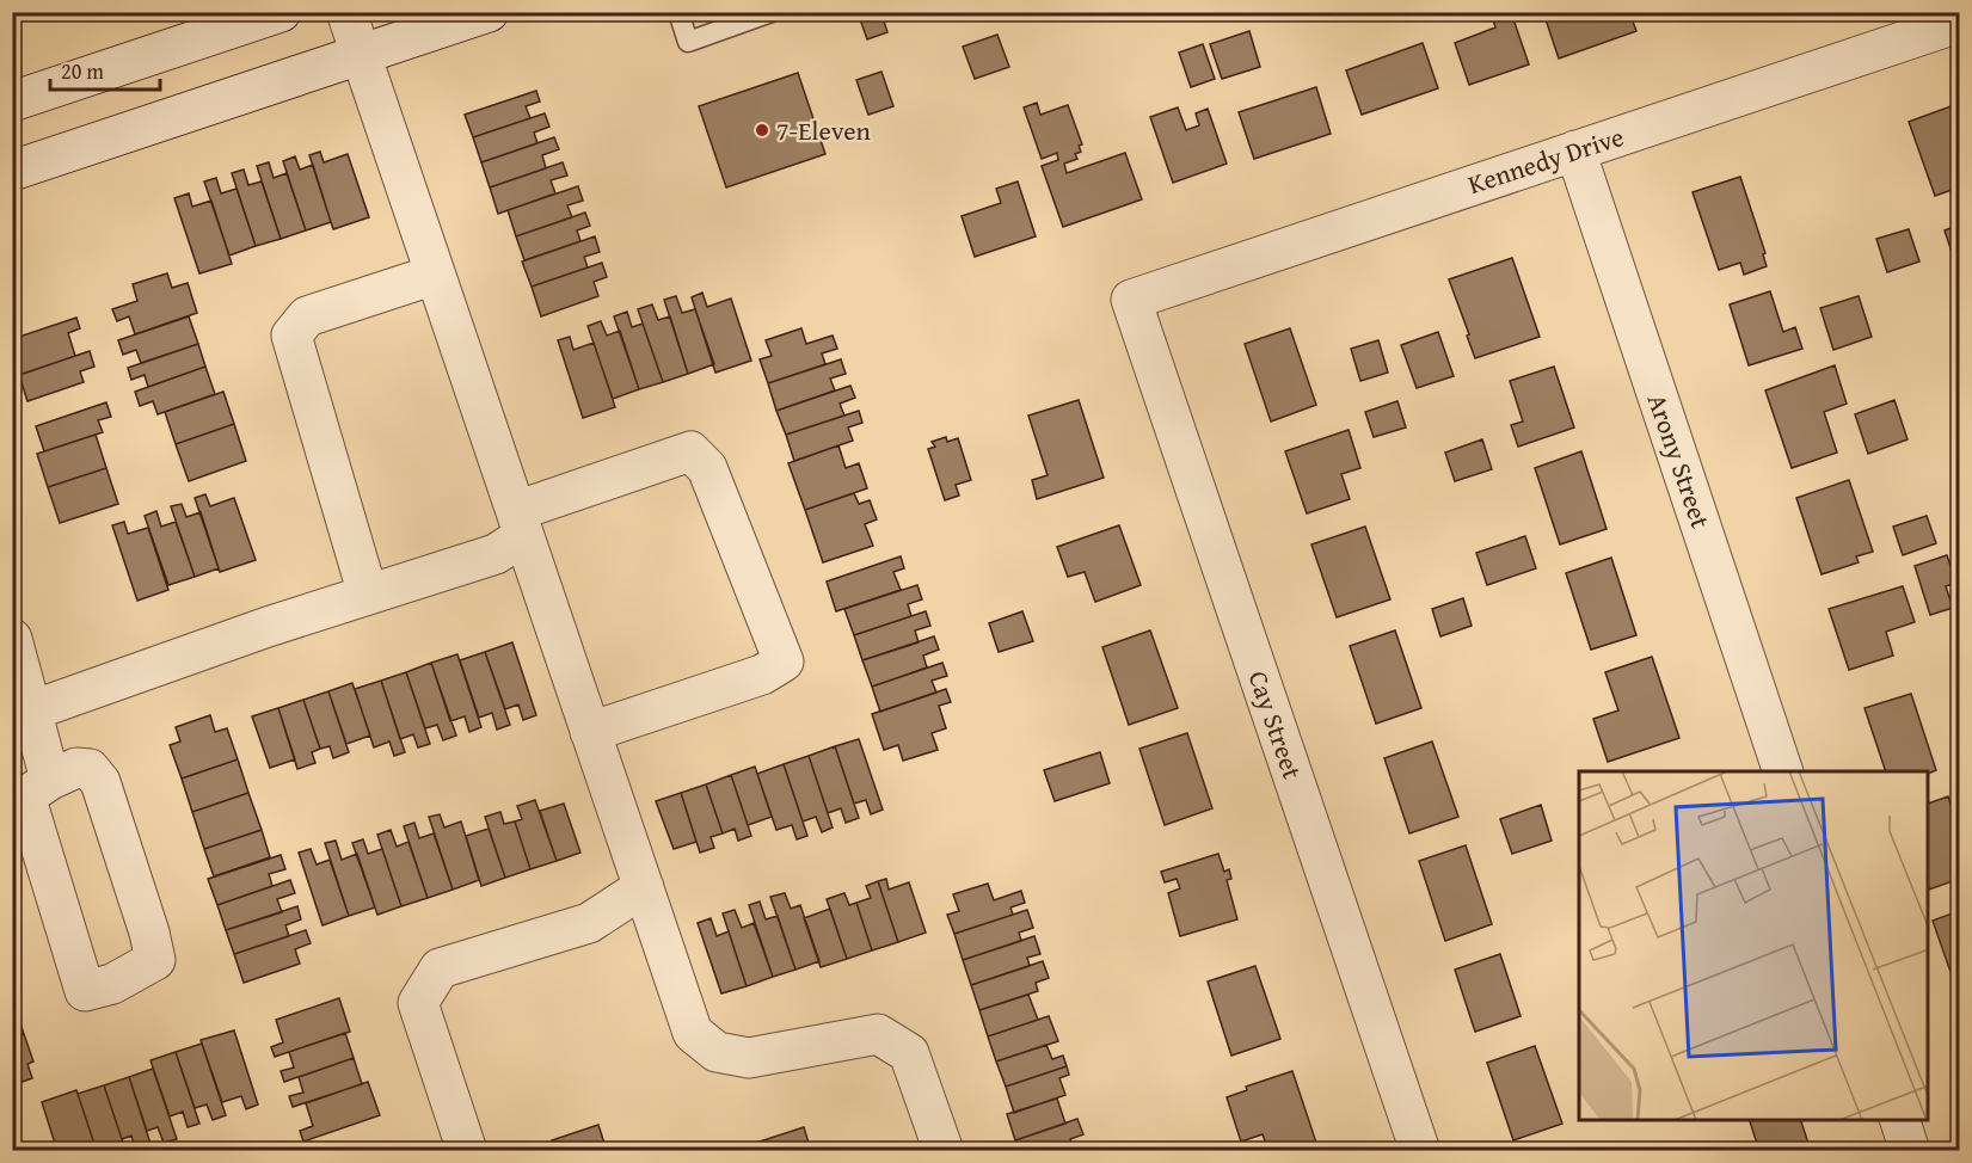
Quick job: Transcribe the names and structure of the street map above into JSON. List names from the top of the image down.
{
  "streets": {
    "street": ["Kennedy Drive", "Arony Street", "Cay Street"]
  },
  "crossings": [
    ["Kennedy Drive", "Arony Street"],
    ["Kennedy Drive", "Cay Street"]
  ],
  "places": ["7-Eleven"],
  "scale_bar": "20 m"
}
